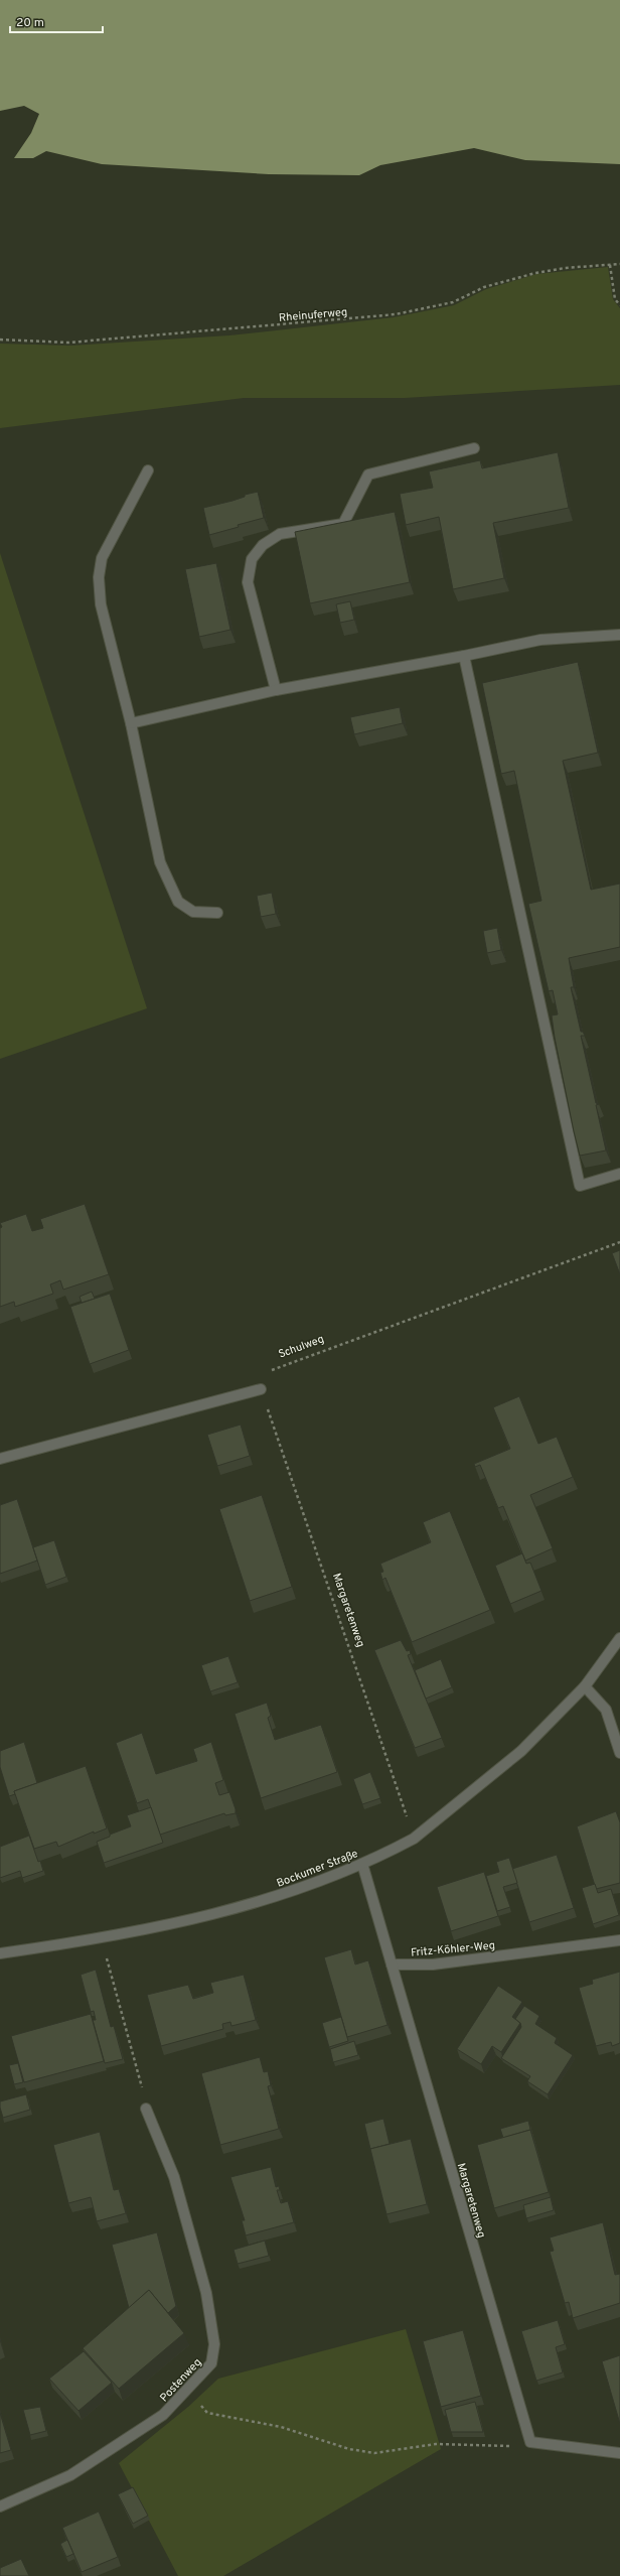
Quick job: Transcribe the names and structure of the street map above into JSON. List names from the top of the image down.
{
  "streets": {
    "street": [
      "Margaretenweg",
      "Bockumer Straße",
      "Fritz-Köhler-Weg",
      "Postenweg"
    ],
    "path": ["Rheinuferweg", "Schulweg"]
  },
  "crossings": [
    ["Schulweg", "Margaretenweg"],
    ["Margaretenweg", "Bockumer Straße"],
    ["Margaretenweg", "Fritz-Köhler-Weg"]
  ],
  "scale_bar": "20 m"
}
